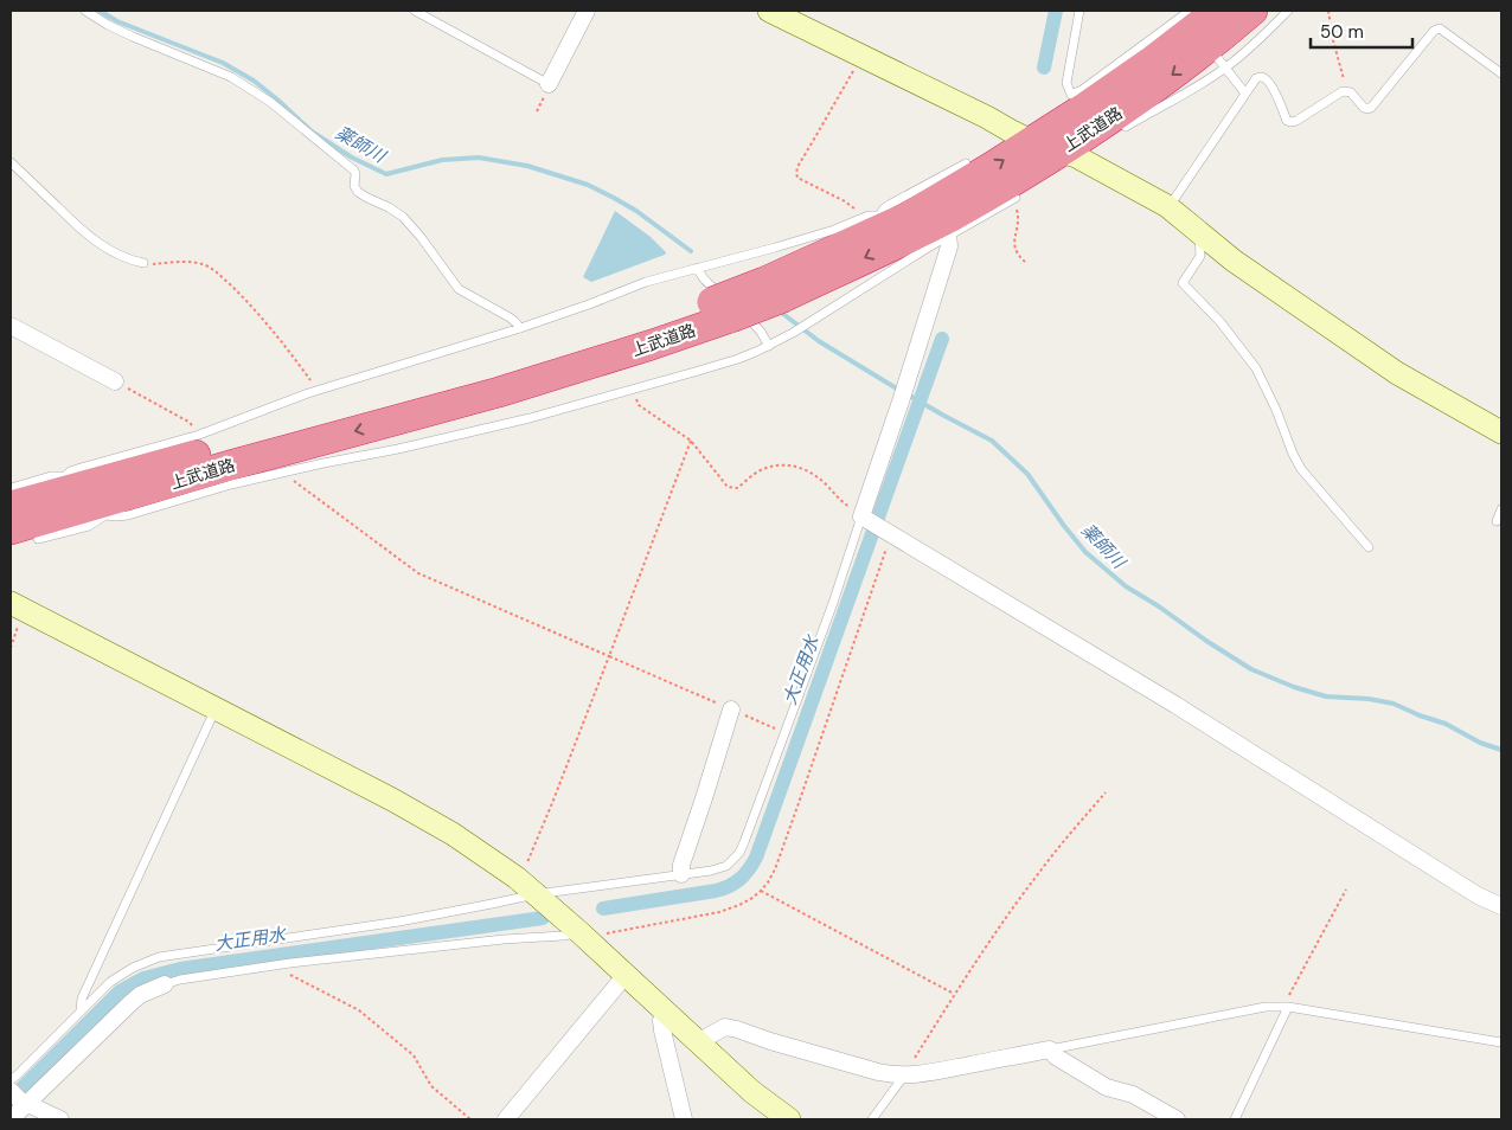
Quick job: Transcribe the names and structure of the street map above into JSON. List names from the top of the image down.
{
  "streets": {
    "highway": ["上武道路"]
  },
  "water": ["薬師川", "大正用水"],
  "scale_bar": "50 m"
}
